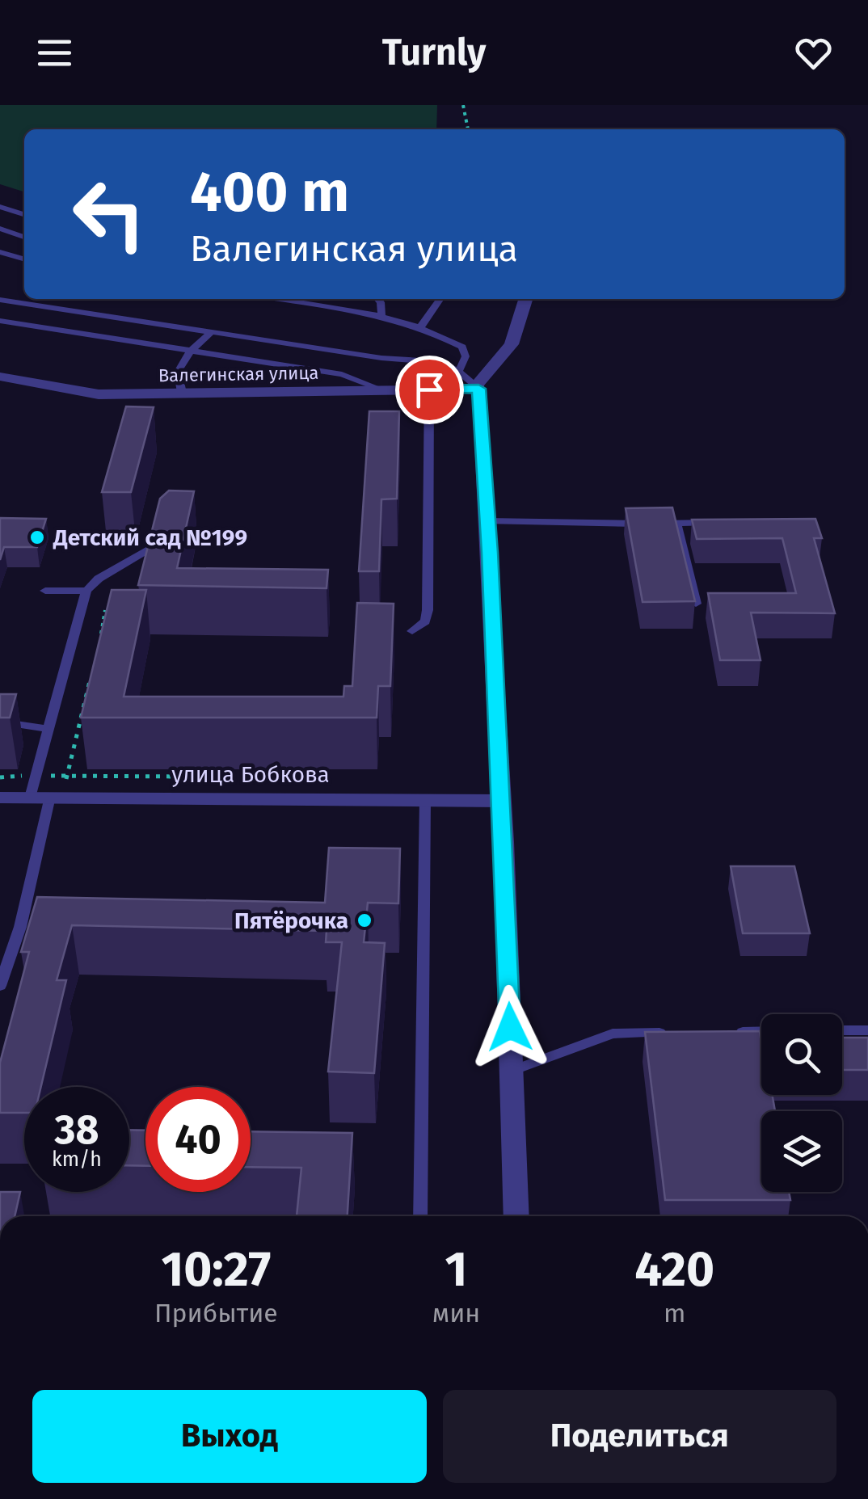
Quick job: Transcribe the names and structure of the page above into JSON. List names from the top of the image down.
{
  "streets": {
    "street": ["Валегинская улица", "улица Бобкова"]
  },
  "places": ["Детский сад №199", "Пятёрочка"],
  "page": {
    "header": "Turnly",
    "turn": ["400 m", "Валегинская улица"],
    "speed": "38 km/h",
    "limit": "40",
    "eta": [
      "10:27",
      "Прибытие",
      "1",
      "мин",
      "420",
      "m"
    ],
    "buttons": ["Выход", "Поделиться"]
  }
}
